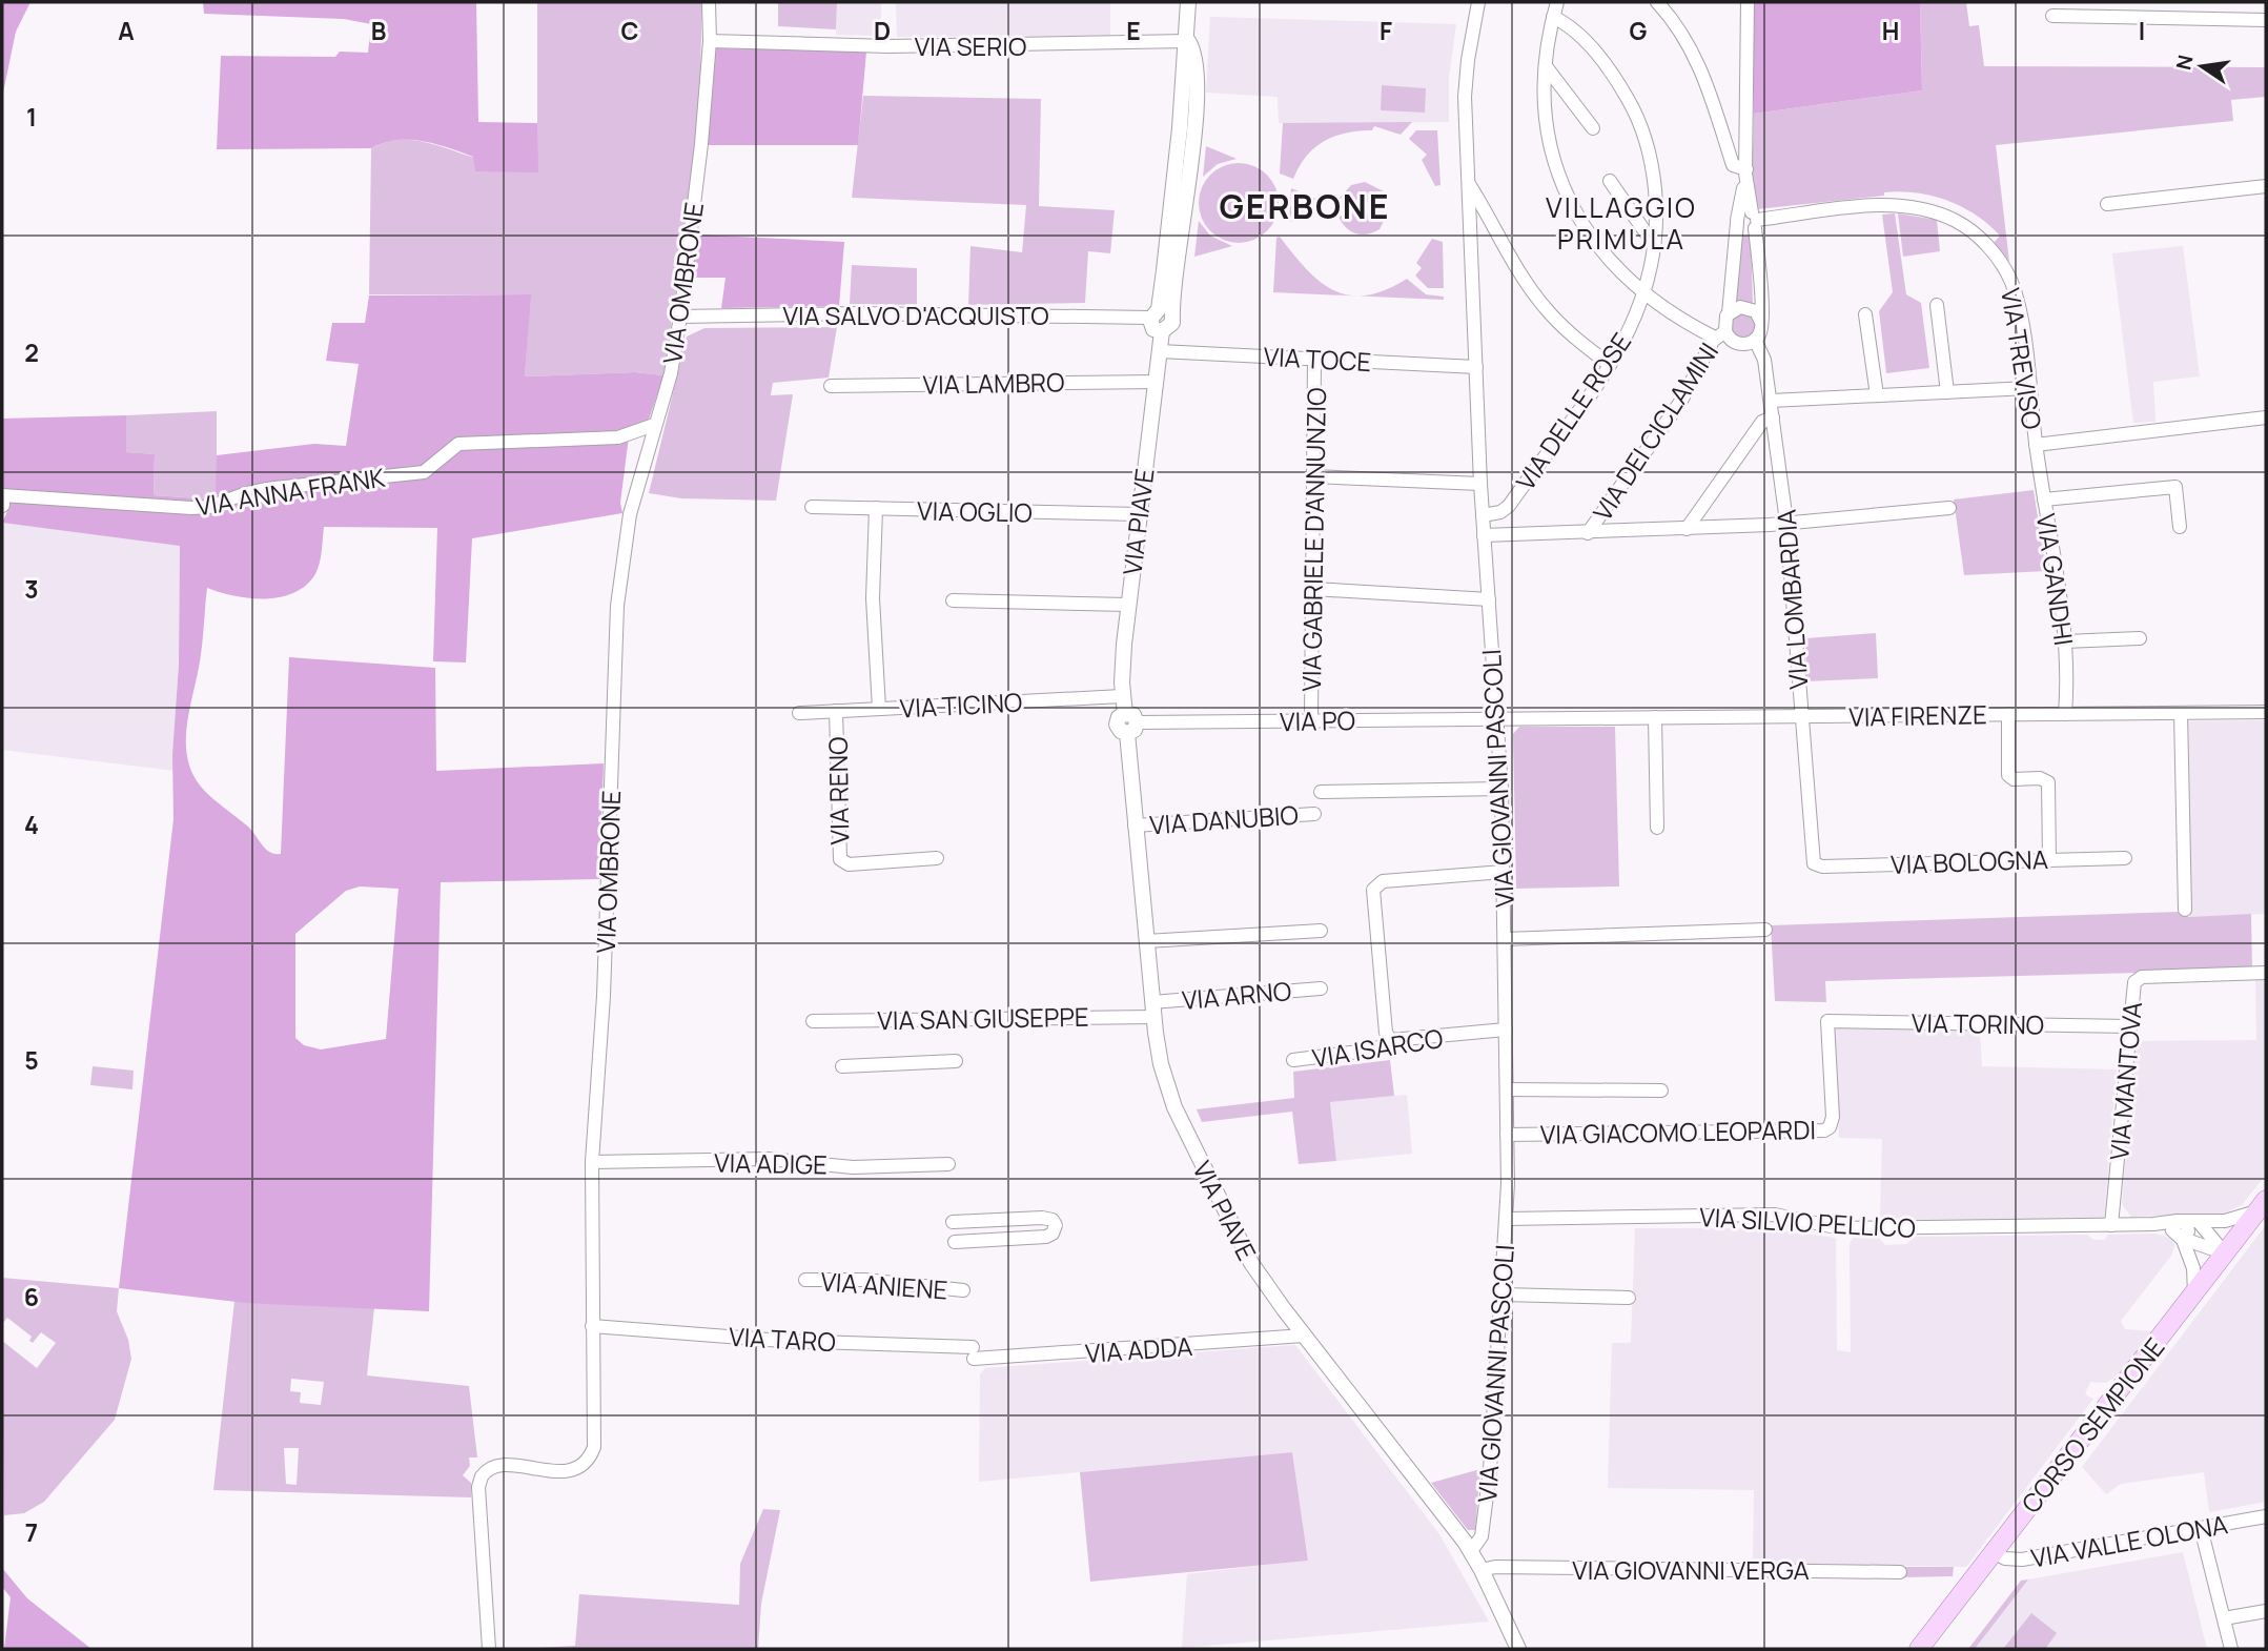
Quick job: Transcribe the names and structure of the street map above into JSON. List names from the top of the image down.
{
  "streets": {
    "main road": ["CORSO SEMPIONE"],
    "street": [
      "VIA SERIO",
      "VIA OMBRONE",
      "VIA SALVO D'ACQUISTO",
      "VIA TOCE",
      "VIA TREVISO",
      "VIA LAMBRO",
      "VIA DELLE ROSE",
      "VIA DEI CICLAMINI",
      "VIA ANNA FRANK",
      "VIA OGLIO",
      "VIA PIAVE",
      "VIA GABRIELE D'ANNUNZIO",
      "VIA GANDHI",
      "VIA LOMBARDIA",
      "VIA TICINO",
      "VIA FIRENZE",
      "VIA PO",
      "VIA GIOVANNI PASCOLI",
      "VIA RENO",
      "VIA DANUBIO",
      "VIA BOLOGNA",
      "VIA ARNO",
      "VIA SAN GIUSEPPE",
      "VIA TORINO",
      "VIA ISARCO",
      "VIA MANTOVA",
      "VIA GIACOMO LEOPARDI",
      "VIA ADIGE",
      "VIA SILVIO PELLICO",
      "VIA ANIENE",
      "VIA TARO",
      "VIA ADDA",
      "VIA VALLE OLONA",
      "VIA GIOVANNI VERGA"
    ]
  },
  "crossings": [
    ["VIA SERIO", "VIA OMBRONE"],
    ["VIA OMBRONE", "VIA SALVO D'ACQUISTO"],
    ["VIA OMBRONE", "VIA ANNA FRANK"],
    ["VIA OMBRONE", "VIA ADIGE"],
    ["VIA OMBRONE", "VIA TARO"],
    ["VIA SALVO D'ACQUISTO", "VIA PIAVE"],
    ["VIA TOCE", "VIA PIAVE"],
    ["VIA TOCE", "VIA GABRIELE D'ANNUNZIO"],
    ["VIA TOCE", "VIA GIOVANNI PASCOLI"],
    ["VIA TREVISO", "VIA GANDHI"],
    ["VIA LAMBRO", "VIA PIAVE"],
    ["VIA DELLE ROSE", "VIA GIOVANNI PASCOLI"],
    ["VIA DEI CICLAMINI", "VIA LOMBARDIA"],
    ["VIA OGLIO", "VIA PIAVE"],
    ["VIA PIAVE", "VIA TICINO"],
    ["VIA PIAVE", "VIA PO"],
    ["VIA PIAVE", "VIA GIOVANNI PASCOLI"],
    ["VIA PIAVE", "VIA DANUBIO"],
    ["VIA PIAVE", "VIA ARNO"],
    ["VIA PIAVE", "VIA SAN GIUSEPPE"],
    ["VIA PIAVE", "VIA ADDA"],
    ["VIA PIAVE", "VIA GIOVANNI VERGA"],
    ["VIA GABRIELE D'ANNUNZIO", "VIA PO"],
    ["VIA GANDHI", "VIA FIRENZE"],
    ["VIA LOMBARDIA", "VIA FIRENZE"],
    ["VIA LOMBARDIA", "VIA BOLOGNA"],
    ["VIA TICINO", "VIA RENO"],
    ["VIA FIRENZE", "VIA PO"],
    ["VIA FIRENZE", "VIA GIOVANNI PASCOLI"],
    ["VIA PO", "VIA GIOVANNI PASCOLI"],
    ["VIA GIOVANNI PASCOLI", "VIA ISARCO"],
    ["VIA GIOVANNI PASCOLI", "VIA GIACOMO LEOPARDI"],
    ["VIA GIOVANNI PASCOLI", "VIA SILVIO PELLICO"],
    ["VIA ARNO", "VIA SAN GIUSEPPE"],
    ["VIA TORINO", "VIA MANTOVA"],
    ["VIA TORINO", "VIA GIACOMO LEOPARDI"],
    ["VIA MANTOVA", "VIA SILVIO PELLICO"],
    ["VIA SILVIO PELLICO", "CORSO SEMPIONE"],
    ["VIA TARO", "VIA ADDA"],
    ["CORSO SEMPIONE", "VIA VALLE OLONA"]
  ],
  "districts": ["GERBONE", "VILLAGGIO PRIMULA"],
  "north": "left",
  "grid": {
    "columns": [
      "A",
      "B",
      "C",
      "D",
      "E",
      "F",
      "G",
      "H",
      "I"
    ],
    "rows": [
      "1",
      "2",
      "3",
      "4",
      "5",
      "6",
      "7"
    ]
  }
}
